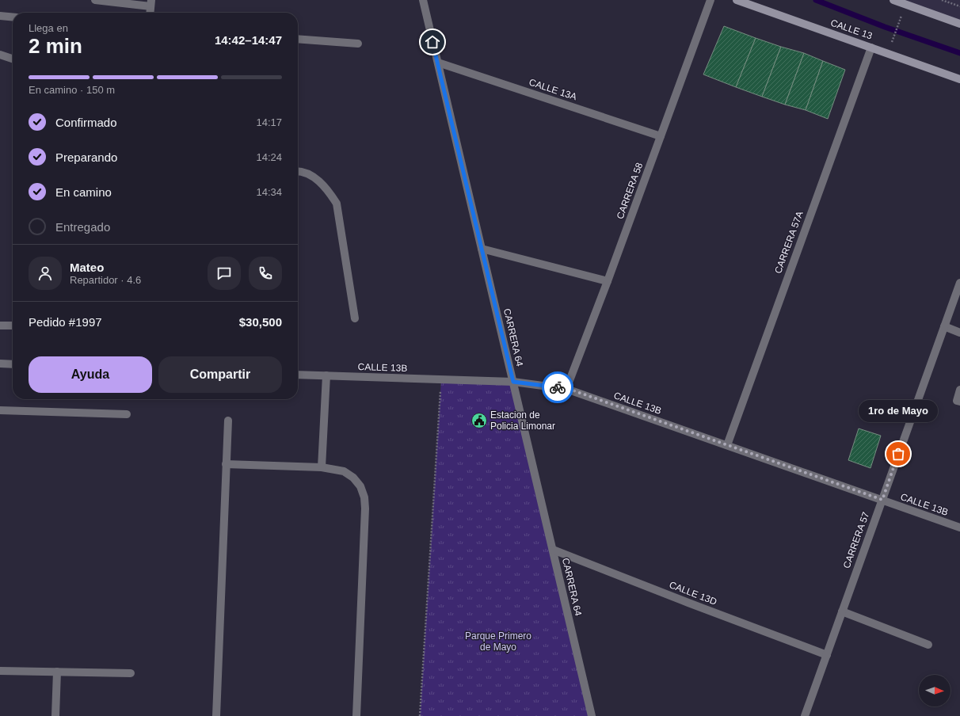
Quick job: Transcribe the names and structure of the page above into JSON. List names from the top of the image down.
{
  "streets": {
    "main road": ["CALLE 13"],
    "street": [
      "CALLE 13A",
      "CARRERA 58",
      "CARRERA 57A",
      "CARRERA 64",
      "CALLE 13B",
      "CARRERA 57",
      "CALLE 13D"
    ]
  },
  "crossings": [
    ["CALLE 13", "CARRERA 57A"],
    ["CALLE 13A", "CARRERA 58"],
    ["CALLE 13A", "CARRERA 64"],
    ["CARRERA 58", "CALLE 13B"],
    ["CARRERA 57A", "CALLE 13B"],
    ["CARRERA 64", "CALLE 13B"],
    ["CARRERA 64", "CALLE 13D"],
    ["CALLE 13B", "CARRERA 57"],
    ["CARRERA 57", "CALLE 13D"]
  ],
  "parks": ["Parque Primero de Mayo"],
  "places": {
    "public building": ["Estacion de Policia Limonar"],
    "other": ["1ro de Mayo"]
  },
  "north": "right",
  "page": {
    "heading": ["2 min", "Llega en", "14:42–14:47"],
    "panel": [
      "Mateo",
      "Repartidor · 4.6",
      "Pedido #1997",
      "$30,500"
    ],
    "bar": "En camino · 150 m",
    "list": [
      ["Confirmado", "14:17"],
      ["Preparando", "14:24"],
      ["En camino", "14:34"],
      "Entregado"
    ],
    "buttons": ["Ayuda", "Compartir"],
    "bubble": "1ro de Mayo"
  }
}
